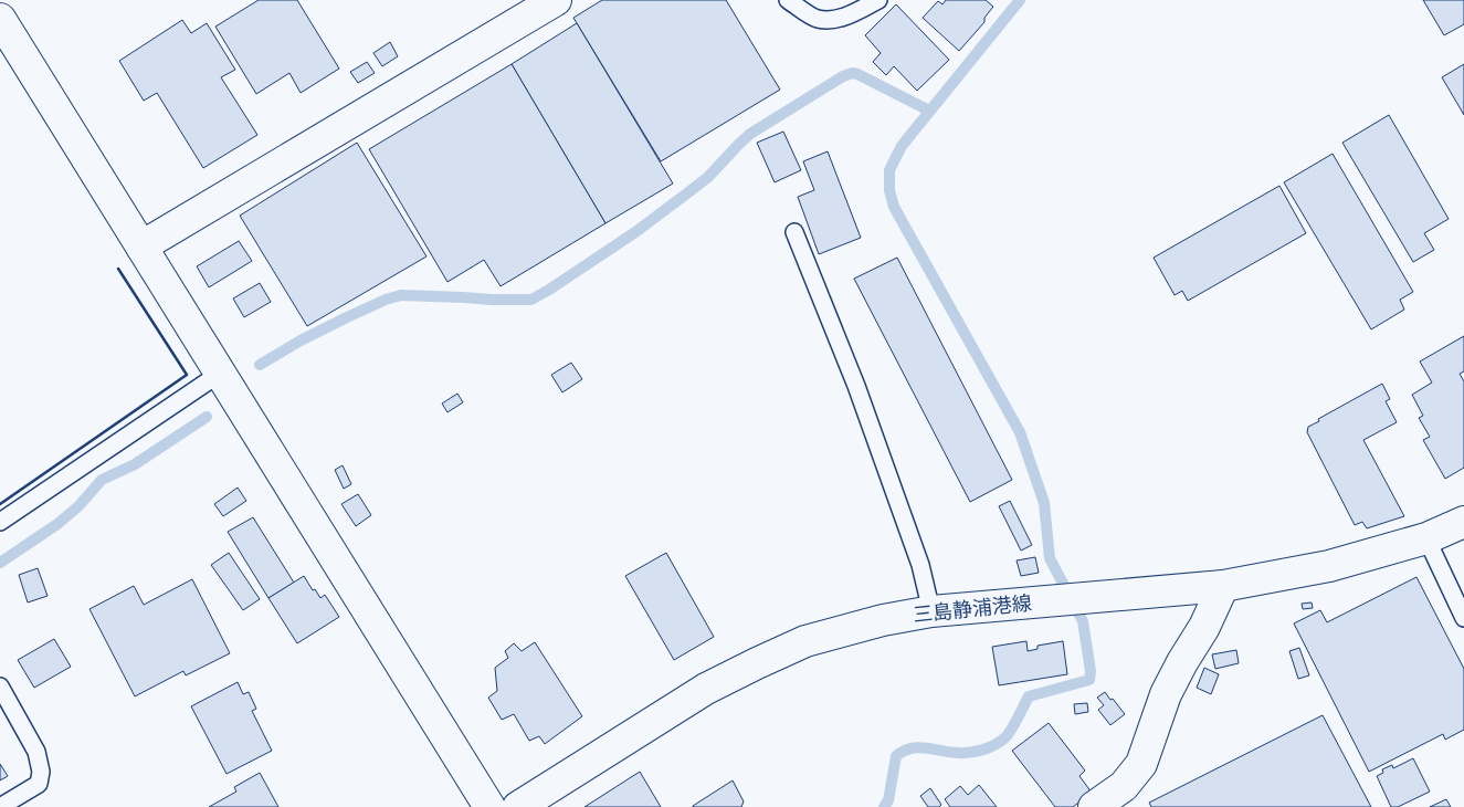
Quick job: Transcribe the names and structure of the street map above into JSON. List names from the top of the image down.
{
  "streets": {
    "street": ["三島静浦港線"]
  }
}
